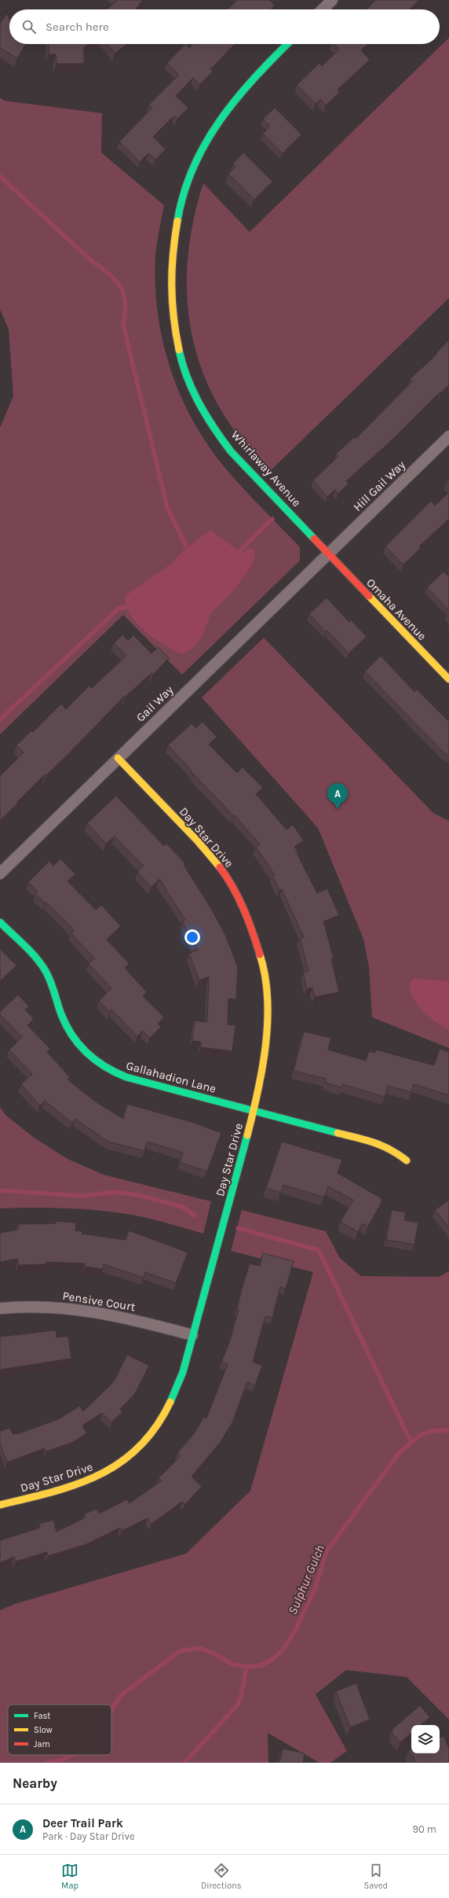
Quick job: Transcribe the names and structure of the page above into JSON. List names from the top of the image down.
{
  "streets": {
    "street": [
      "Whirlaway Avenue",
      "Hill Gail Way",
      "Omaha Avenue",
      "Gail Way",
      "Day Star Drive",
      "Gallahadion Lane",
      "Pensive Court"
    ]
  },
  "crossings": [
    ["Whirlaway Avenue", "Hill Gail Way"],
    ["Whirlaway Avenue", "Omaha Avenue"],
    ["Whirlaway Avenue", "Gail Way"],
    ["Hill Gail Way", "Omaha Avenue"],
    ["Hill Gail Way", "Gail Way"],
    ["Omaha Avenue", "Gail Way"],
    ["Gail Way", "Day Star Drive"],
    ["Day Star Drive", "Gallahadion Lane"],
    ["Day Star Drive", "Pensive Court"]
  ],
  "water": ["Sulphur Gulch"],
  "legend": ["Fast", "Slow", "Jam"],
  "page": {
    "search": "Search here",
    "pins": "A",
    "heading": "Nearby",
    "list": [
      {
        "mark": "A",
        "name": "Deer Trail Park",
        "note": "Park · Day Star Drive",
        "value": "90 m"
      }
    ],
    "nav": ["Map", "Directions", "Saved"]
  }
}
